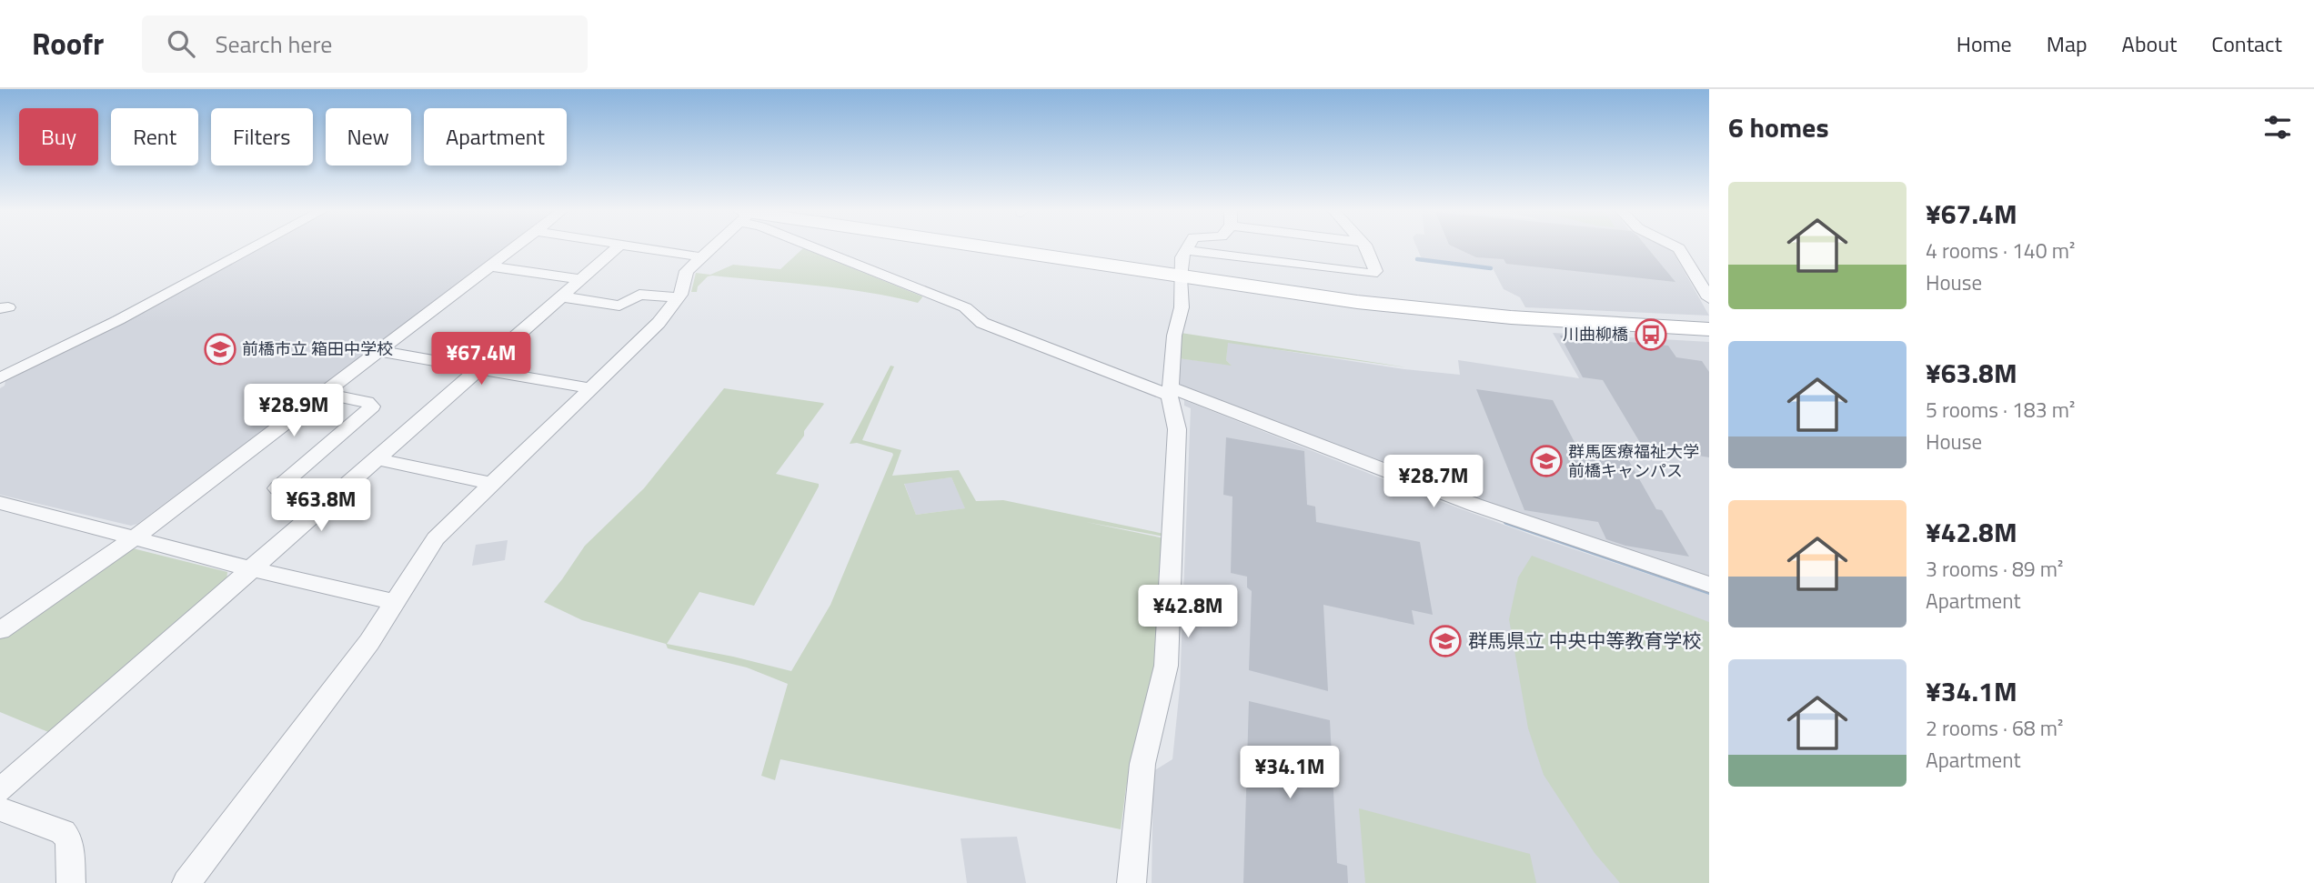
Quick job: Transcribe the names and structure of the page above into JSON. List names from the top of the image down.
{
  "places": {
    "bus stop": ["川曲柳橋"],
    "school or university": ["前橋市立 箱田中学校", "群馬医療福祉大学 前橋キャンパス", "群馬県立 中央中等教育学校"]
  },
  "page": {
    "header": "Roofr",
    "search": "Search here",
    "nav": [
      "Home",
      "Map",
      "About",
      "Contact"
    ],
    "heading": "6 homes",
    "chip": [
      "Buy",
      "Rent",
      "Filters",
      "New",
      "Apartment"
    ],
    "list": [
      {
        "name": "¥67.4M",
        "note": "4 rooms · 140 m² · House"
      },
      {
        "name": "¥63.8M",
        "note": "5 rooms · 183 m² · House"
      },
      {
        "name": "¥42.8M",
        "note": "3 rooms · 89 m² · Apartment"
      },
      {
        "name": "¥34.1M",
        "note": "2 rooms · 68 m² · Apartment"
      }
    ],
    "price": [
      "¥67.4M",
      "¥28.9M",
      "¥28.7M",
      "¥63.8M",
      "¥42.8M",
      "¥34.1M"
    ]
  }
}
